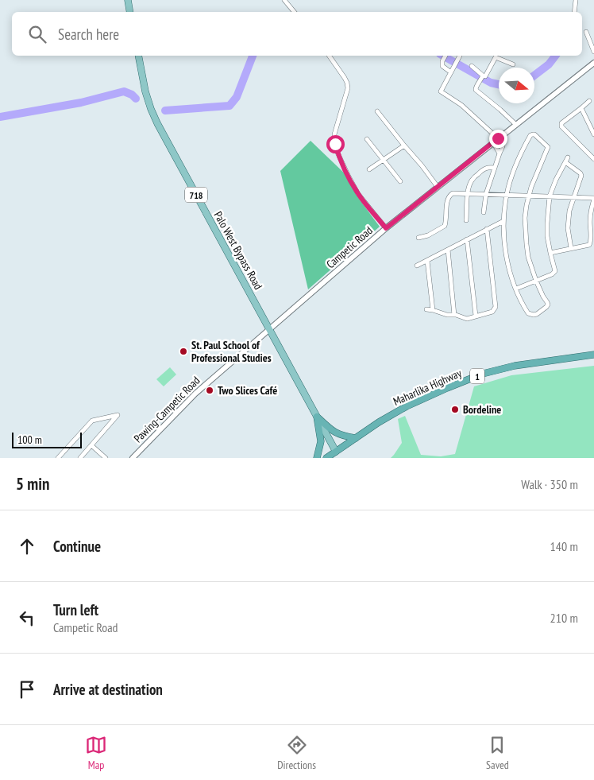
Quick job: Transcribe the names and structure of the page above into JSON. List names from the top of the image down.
{
  "streets": {
    "highway": ["1", "Maharlika Highway"],
    "main road": ["718", "Palo West Bypass Road"],
    "street": ["Campetic Road", "Pawing-Campetic Road"]
  },
  "crossings": [
    ["Campetic Road", "Palo West Bypass Road"],
    ["Campetic Road", "Pawing-Campetic Road"],
    ["Palo West Bypass Road", "Maharlika Highway"],
    ["Palo West Bypass Road", "Pawing-Campetic Road"]
  ],
  "places": ["St. Paul School of Professional Studies", "Two Slices Café", "Bordeline"],
  "scale_bar": "100 m",
  "north": "right",
  "page": {
    "search": "Search here",
    "scale": "100 m",
    "heading": ["5 min", "Walk · 350 m"],
    "list": [
      ["Continue", "140 m"],
      ["Turn left", "Campetic Road", "210 m"],
      "Arrive at destination"
    ],
    "nav": ["Map", "Directions", "Saved"]
  }
}
